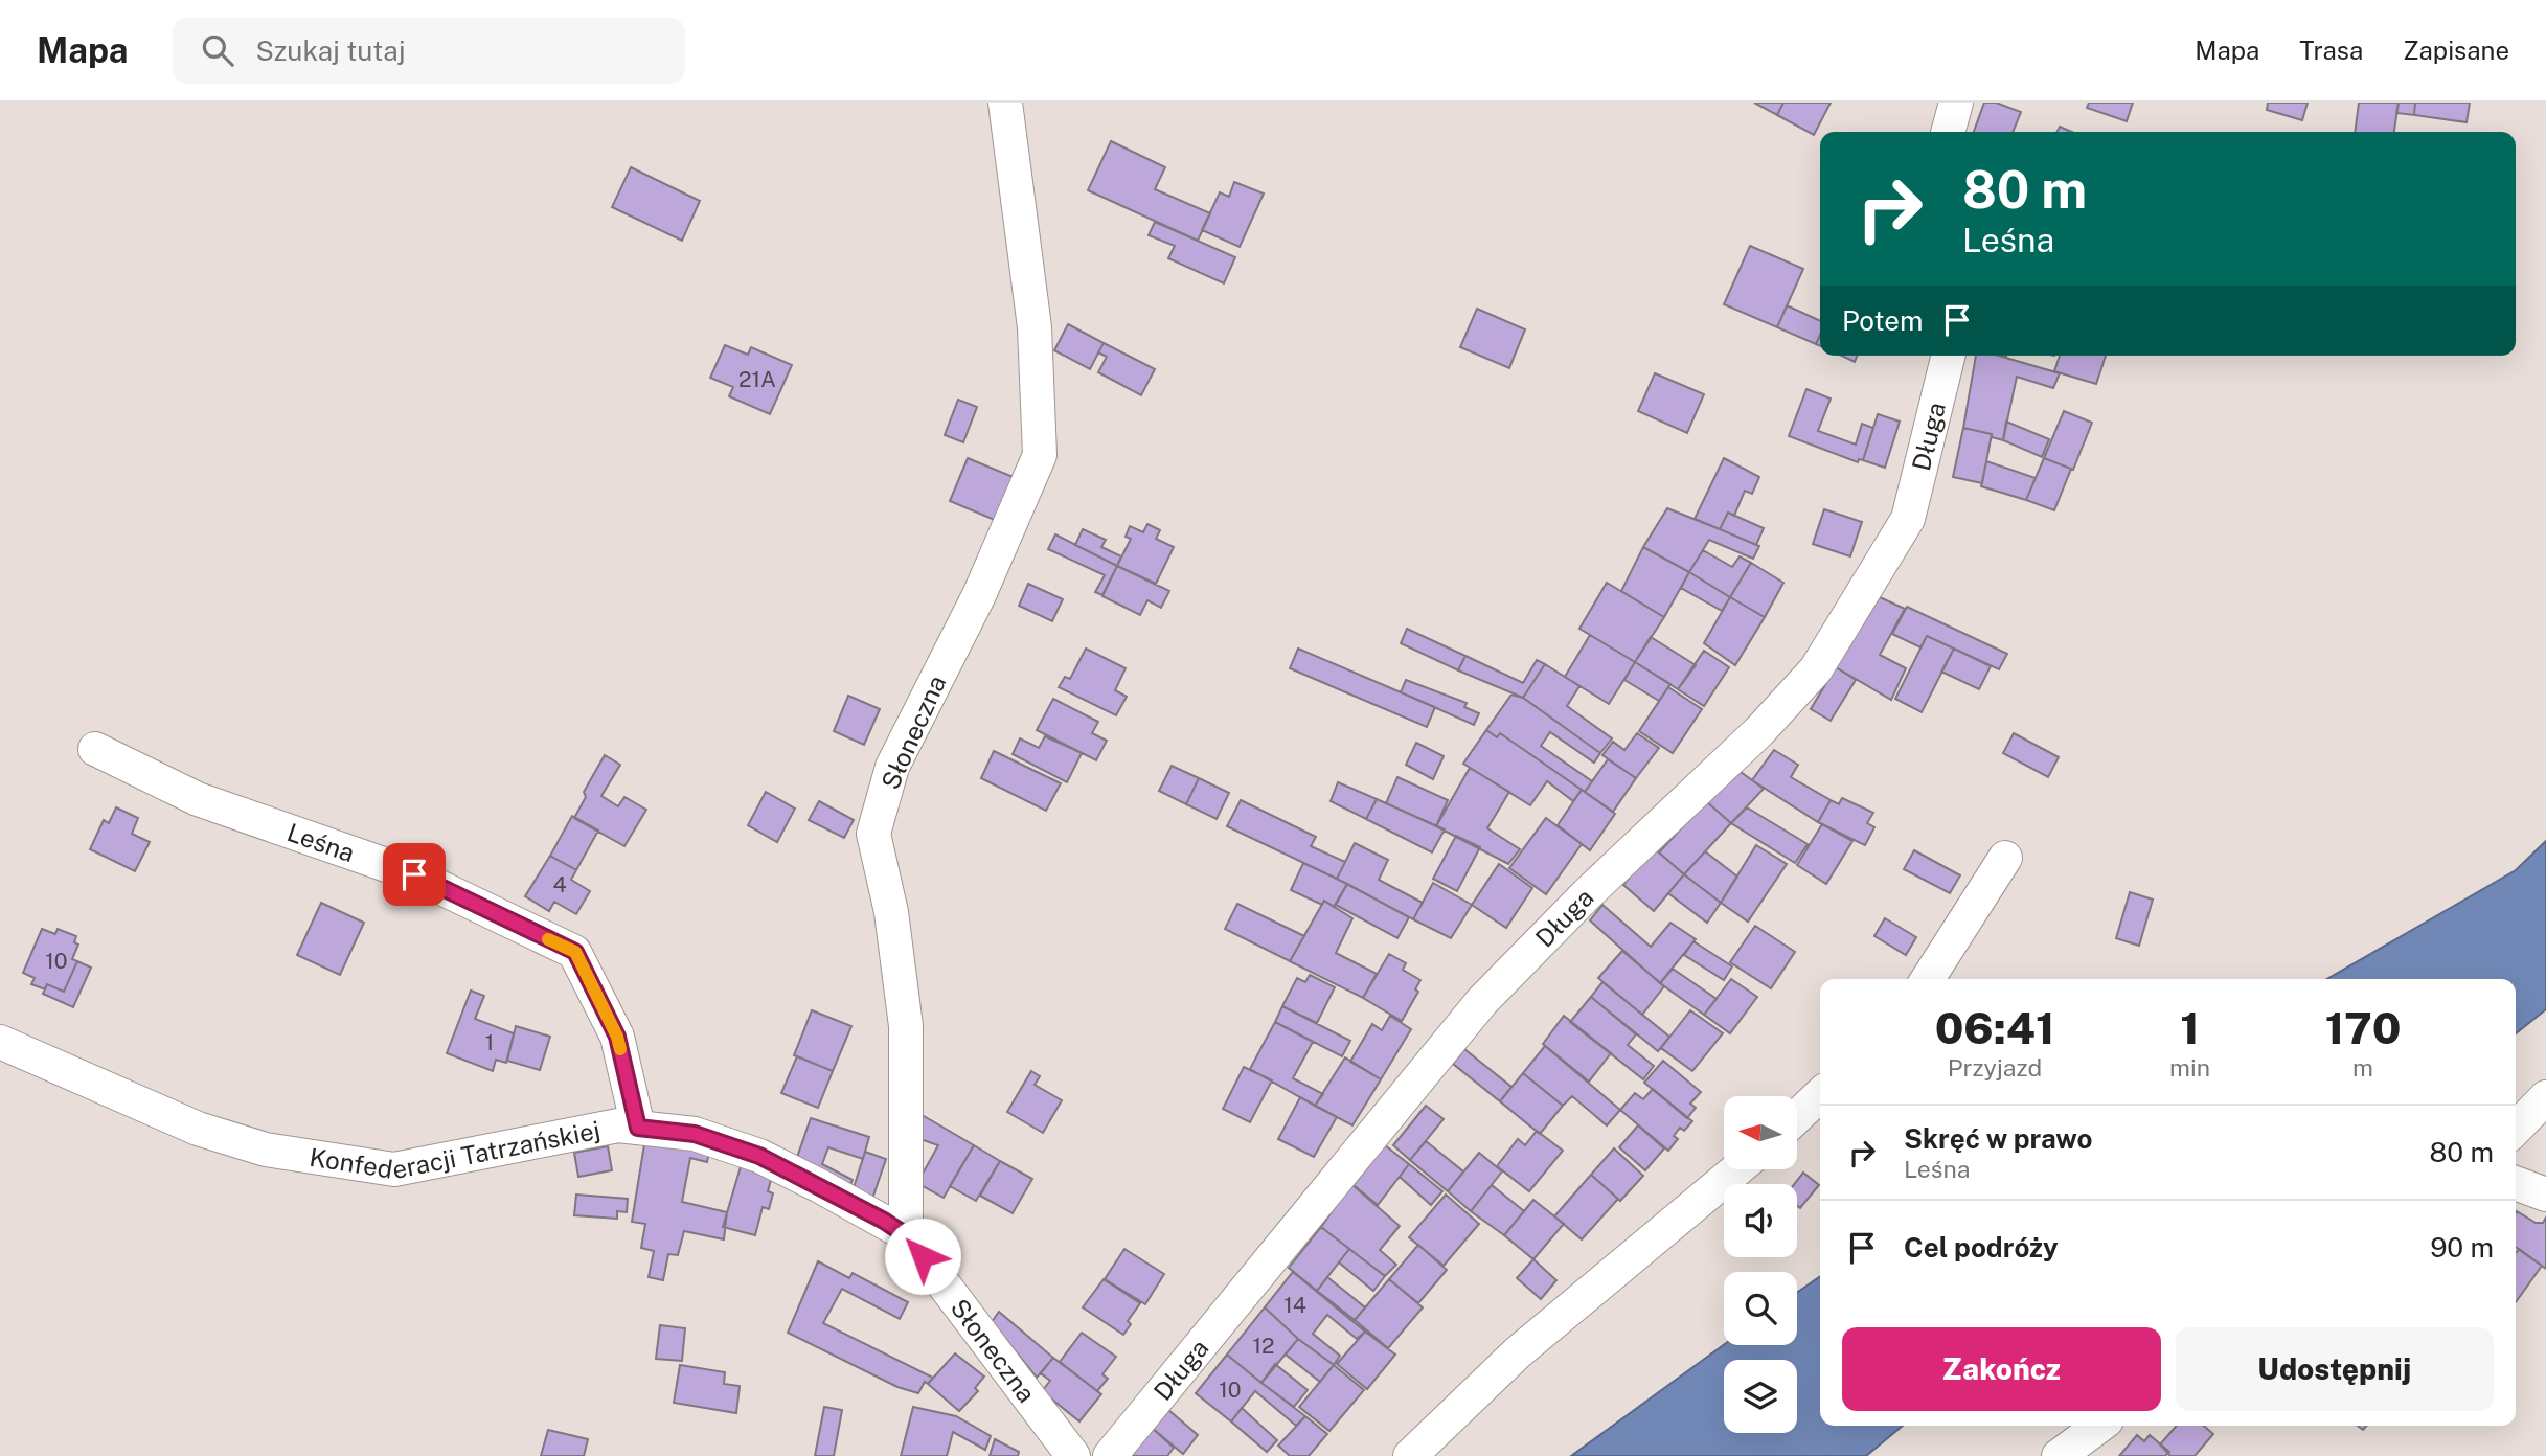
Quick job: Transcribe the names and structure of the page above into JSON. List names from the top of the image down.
{
  "streets": {
    "street": [
      "Długa",
      "Słoneczna",
      "Leśna",
      "Konfederacji Tatrzańskiej"
    ]
  },
  "crossings": [
    ["Słoneczna", "Konfederacji Tatrzańskiej"],
    ["Leśna", "Konfederacji Tatrzańskiej"]
  ],
  "house_numbers": [
    "21A",
    "4",
    "10",
    "1",
    "14",
    "12",
    "10"
  ],
  "north": "left",
  "page": {
    "header": "Mapa",
    "search": "Szukaj tutaj",
    "nav": ["Mapa", "Trasa", "Zapisane"],
    "turn": ["80 m", "Leśna"],
    "then": "Potem",
    "eta": [
      "06:41",
      "Przyjazd",
      "1",
      "min",
      "170",
      "m"
    ],
    "list": [
      {
        "name": "Skręć w prawo",
        "note": "Leśna",
        "value": "80 m"
      },
      {
        "name": "Cel podróży",
        "value": "90 m"
      }
    ],
    "buttons": ["Zakończ", "Udostępnij"]
  }
}
